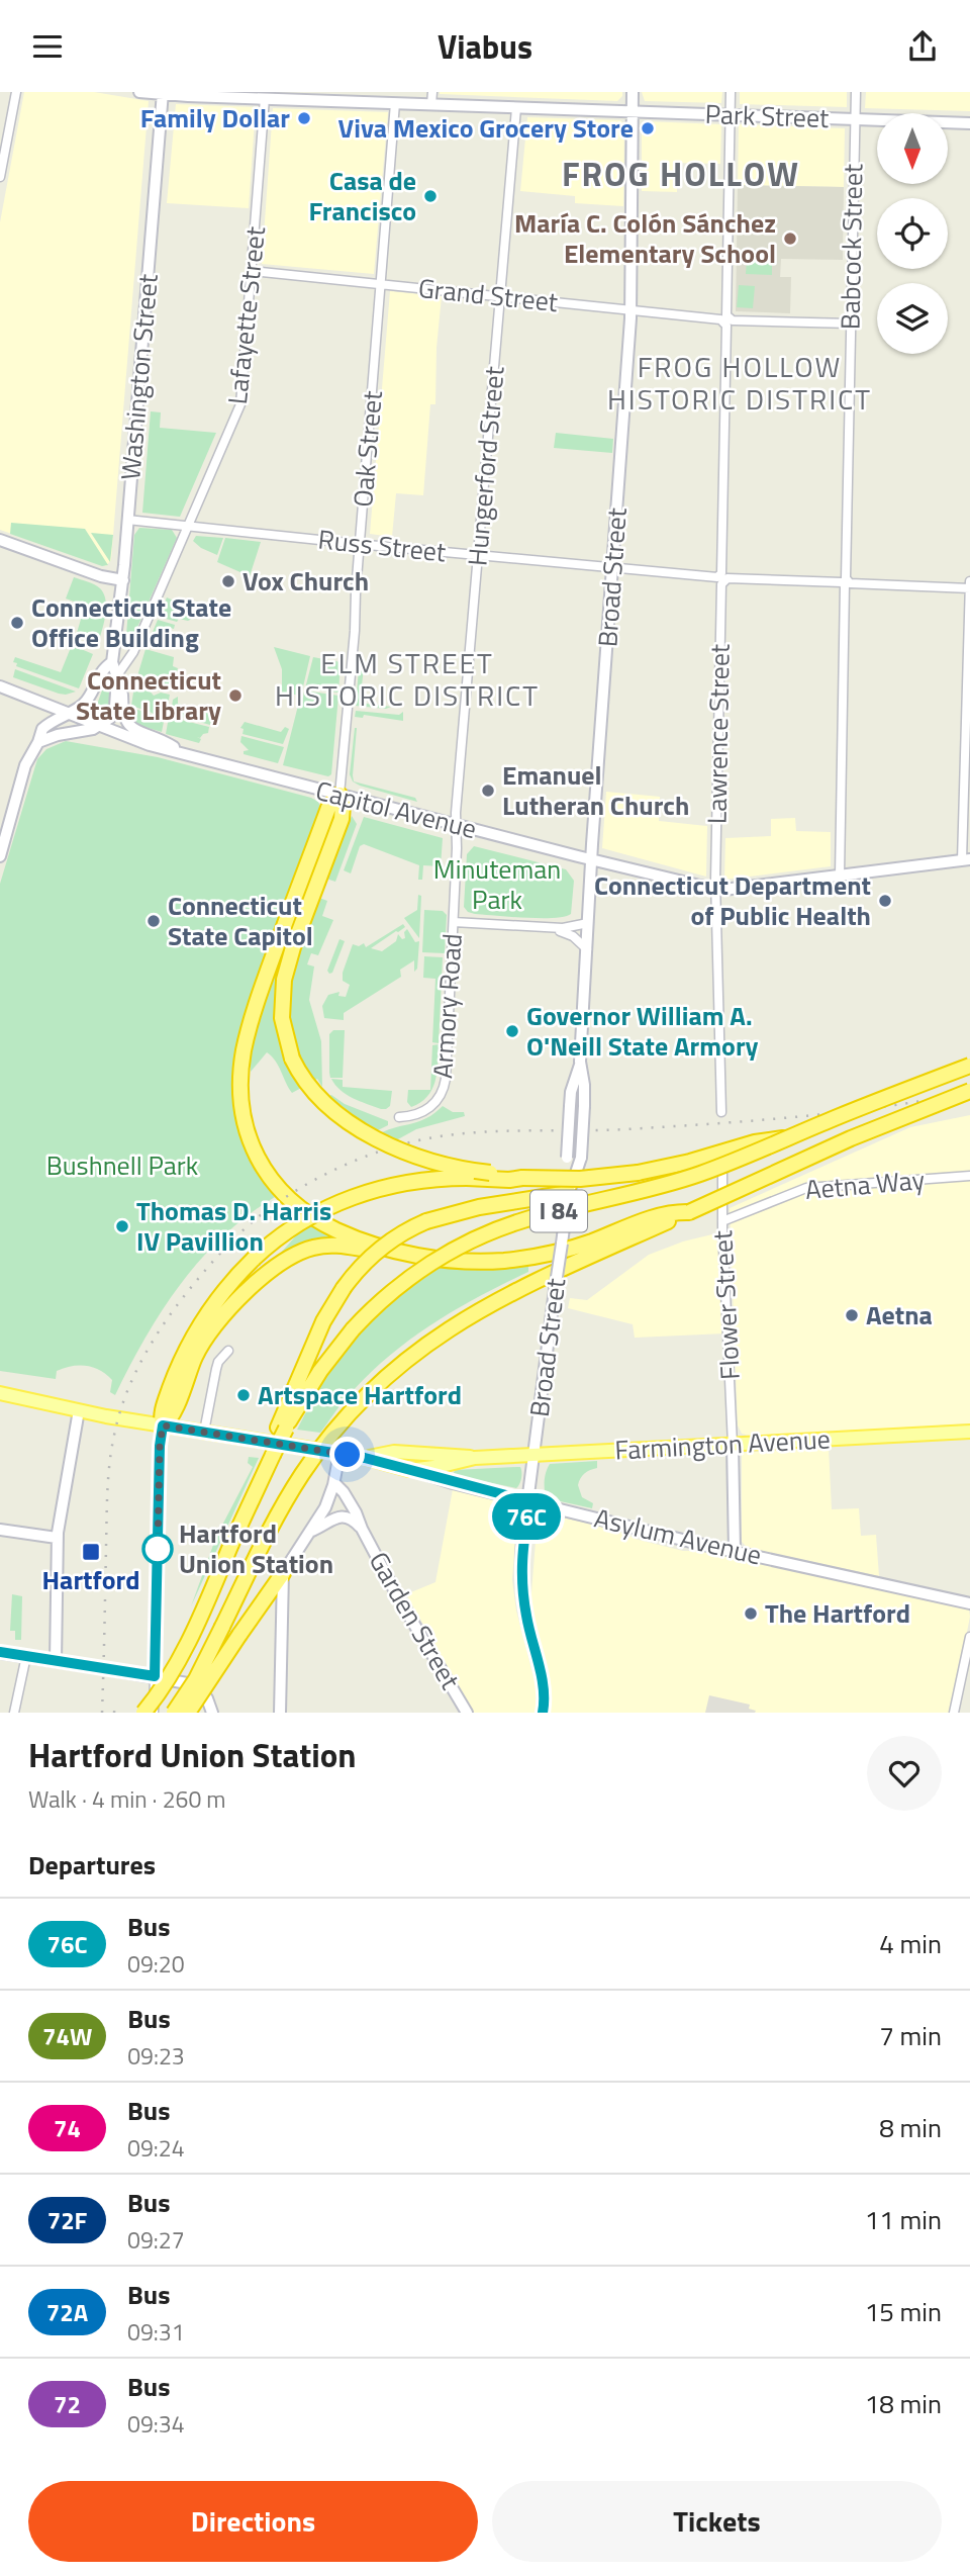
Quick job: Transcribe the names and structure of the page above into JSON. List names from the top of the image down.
{
  "streets": {
    "highway": ["I 84"],
    "main road": [
      "Park Street",
      "Washington Street",
      "Broad Street",
      "Capitol Avenue",
      "Farmington Avenue",
      "Asylum Avenue",
      "Garden Street"
    ],
    "street": [
      "Babcock Street",
      "Grand Street",
      "Lafayette Street",
      "Oak Street",
      "Hungerford Street",
      "Russ Street",
      "Lawrence Street",
      "Armory Road",
      "Aetna Way",
      "Flower Street"
    ]
  },
  "crossings": [
    ["Park Street", "Babcock Street"],
    ["Park Street", "Lafayette Street"],
    ["Park Street", "Washington Street"],
    ["Park Street", "Oak Street"],
    ["Park Street", "Hungerford Street"],
    ["Park Street", "Broad Street"],
    ["Park Street", "Lawrence Street"],
    ["Babcock Street", "Grand Street"],
    ["Babcock Street", "Russ Street"],
    ["Babcock Street", "Capitol Avenue"],
    ["Grand Street", "Lafayette Street"],
    ["Grand Street", "Oak Street"],
    ["Grand Street", "Hungerford Street"],
    ["Grand Street", "Broad Street"],
    ["Grand Street", "Lawrence Street"],
    ["Lafayette Street", "Washington Street"],
    ["Lafayette Street", "Russ Street"],
    ["Washington Street", "Russ Street"],
    ["Washington Street", "Capitol Avenue"],
    ["Oak Street", "Russ Street"],
    ["Oak Street", "Capitol Avenue"],
    ["Hungerford Street", "Russ Street"],
    ["Hungerford Street", "Capitol Avenue"],
    ["Hungerford Street", "Armory Road"],
    ["Russ Street", "Broad Street"],
    ["Russ Street", "Lawrence Street"],
    ["Broad Street", "Capitol Avenue"],
    ["Broad Street", "Farmington Avenue"],
    ["Broad Street", "Asylum Avenue"],
    ["Lawrence Street", "Capitol Avenue"],
    ["Capitol Avenue", "Armory Road"],
    ["Aetna Way", "Flower Street"],
    ["Flower Street", "Farmington Avenue"],
    ["Farmington Avenue", "Asylum Avenue"]
  ],
  "districts": ["FROG HOLLOW", "FROG HOLLOW HISTORIC DISTRICT", "ELM STREET HISTORIC DISTRICT"],
  "parks": ["Minuteman Park", "Bushnell Park"],
  "places": {
    "other": [
      "Family Dollar",
      "Viva Mexico Grocery Store",
      "Casa de Francisco",
      "María C. Colón Sánchez Elementary School",
      "Vox Church",
      "Connecticut State Office Building",
      "Connecticut State Library",
      "Emanuel Lutheran Church",
      "Connecticut Department of Public Health",
      "Connecticut State Capitol",
      "Governor William A. O'Neill State Armory",
      "Thomas D. Harris IV Pavillion",
      "Aetna",
      "Artspace Hartford",
      "Hartford Union Station",
      "The Hartford"
    ],
    "transit": ["Hartford"]
  },
  "lines": ["bus line 76C"],
  "north": "bottom",
  "page": {
    "header": "Viabus",
    "on_map": "76C",
    "heading": [
      ["Hartford Union Station", "Walk · 4 min · 260 m"],
      "Departures"
    ],
    "list": [
      {
        "mark": "76C",
        "name": "Bus",
        "note": "09:20",
        "value": "4 min"
      },
      {
        "mark": "74W",
        "name": "Bus",
        "note": "09:23",
        "value": "7 min"
      },
      {
        "mark": "74",
        "name": "Bus",
        "note": "09:24",
        "value": "8 min"
      },
      {
        "mark": "72F",
        "name": "Bus",
        "note": "09:27",
        "value": "11 min"
      },
      {
        "mark": "72A",
        "name": "Bus",
        "note": "09:31",
        "value": "15 min"
      },
      {
        "mark": "72",
        "name": "Bus",
        "note": "09:34",
        "value": "18 min"
      }
    ],
    "buttons": ["Directions", "Tickets"]
  }
}
